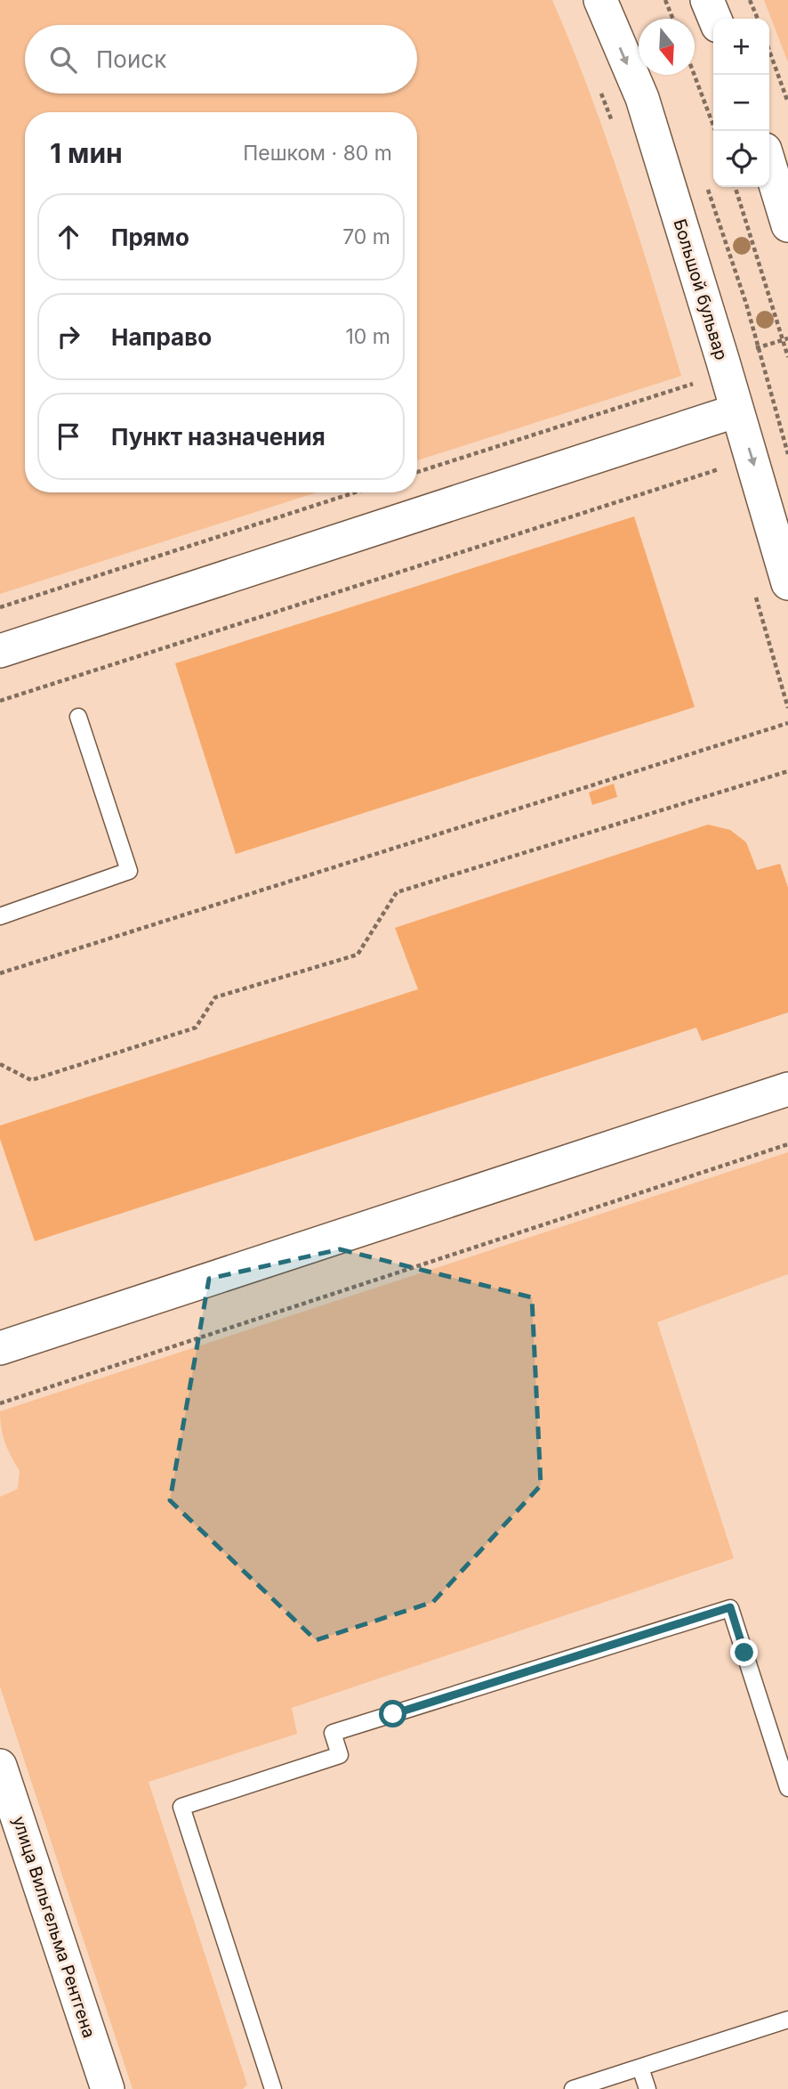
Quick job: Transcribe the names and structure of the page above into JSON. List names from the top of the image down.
{
  "streets": {
    "street": ["Большой бульвар", "улица Вильгельма Рентгена"]
  },
  "one_way": ["Большой бульвар"],
  "north": "bottom",
  "page": {
    "map_buttons": ["+", "−"],
    "search": "Поиск",
    "heading": ["1 мин", "Пешком · 80 m"],
    "list": [
      ["Прямо", "70 m"],
      ["Направо", "10 m"],
      "Пункт назначения"
    ]
  }
}
